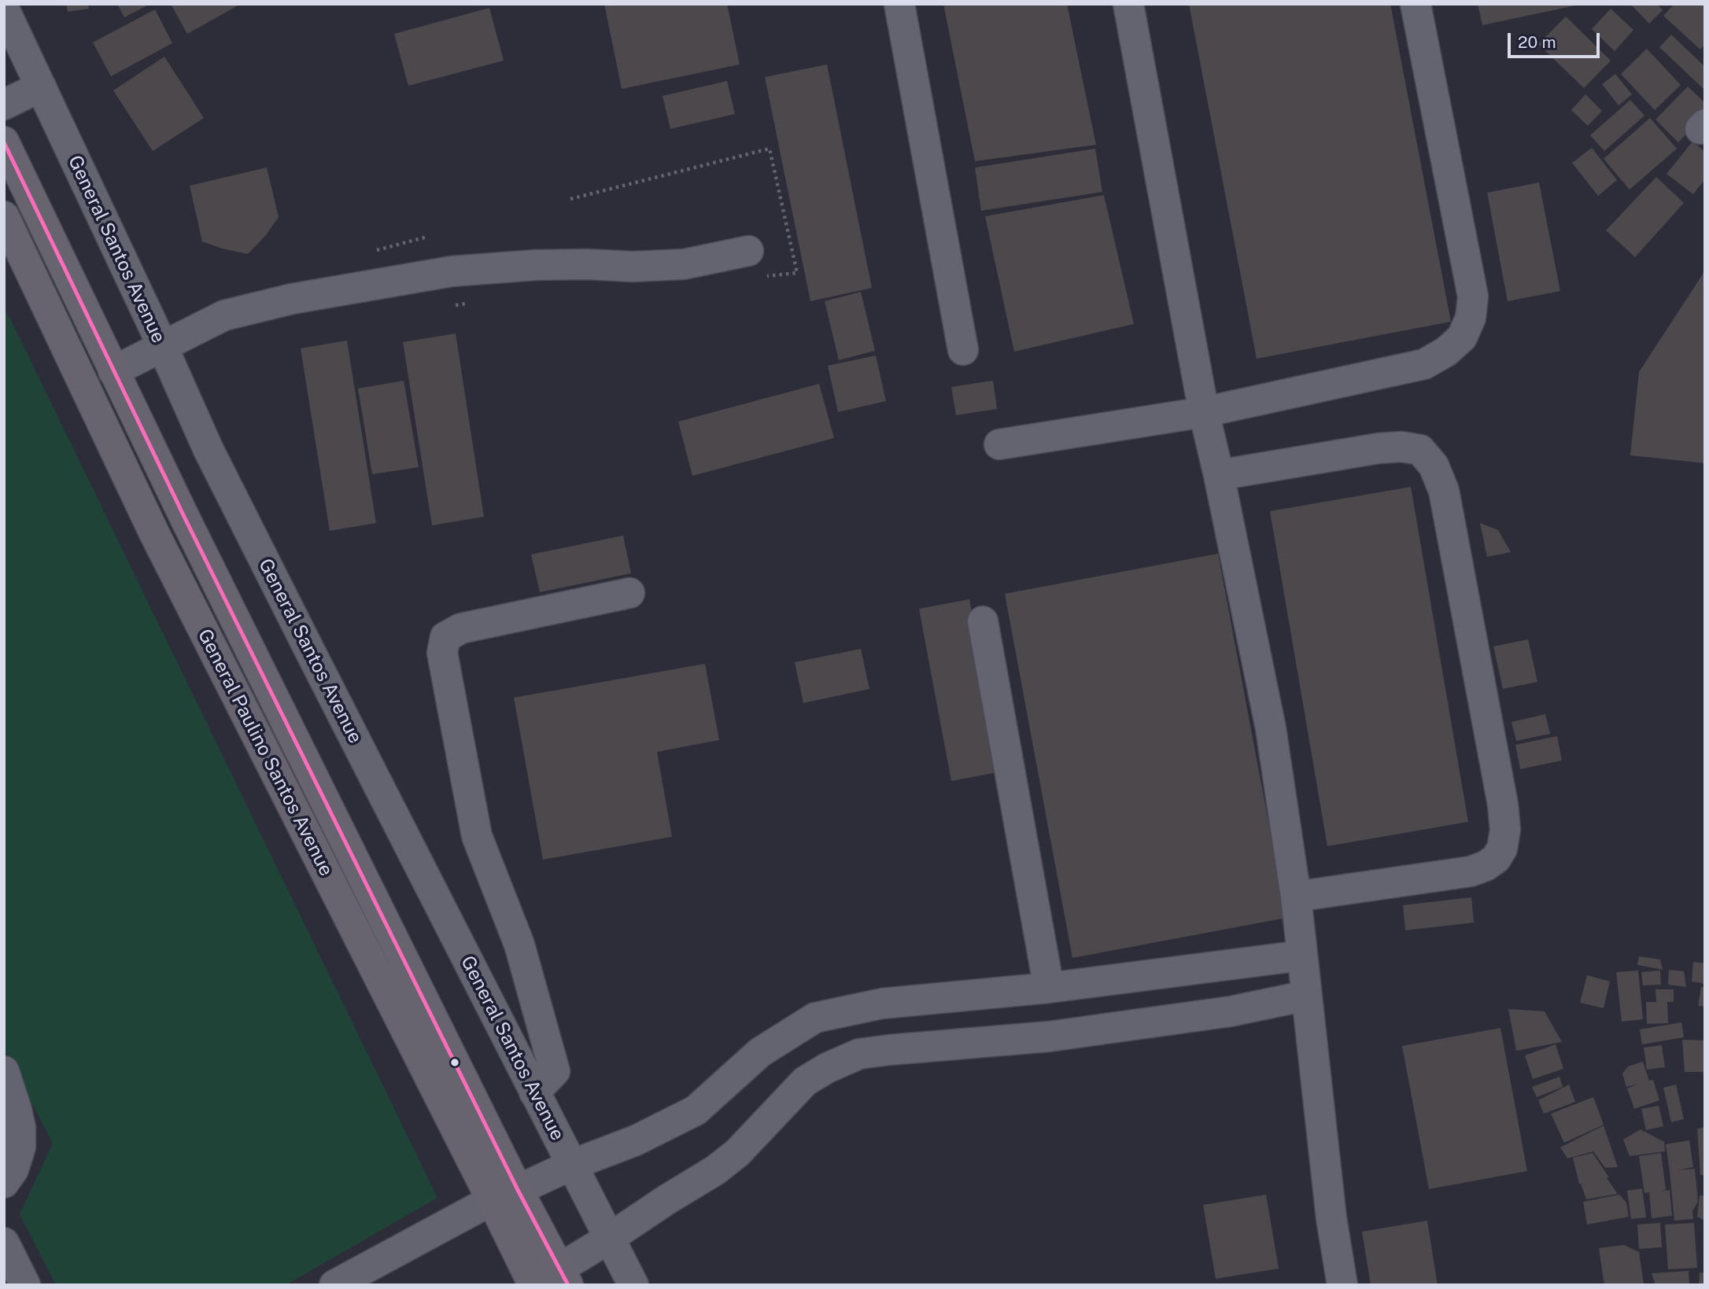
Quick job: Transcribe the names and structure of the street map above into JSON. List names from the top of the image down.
{
  "streets": {
    "main road": ["General Paulino Santos Avenue"],
    "street": ["General Santos Avenue"]
  },
  "scale_bar": "20 m"
}
